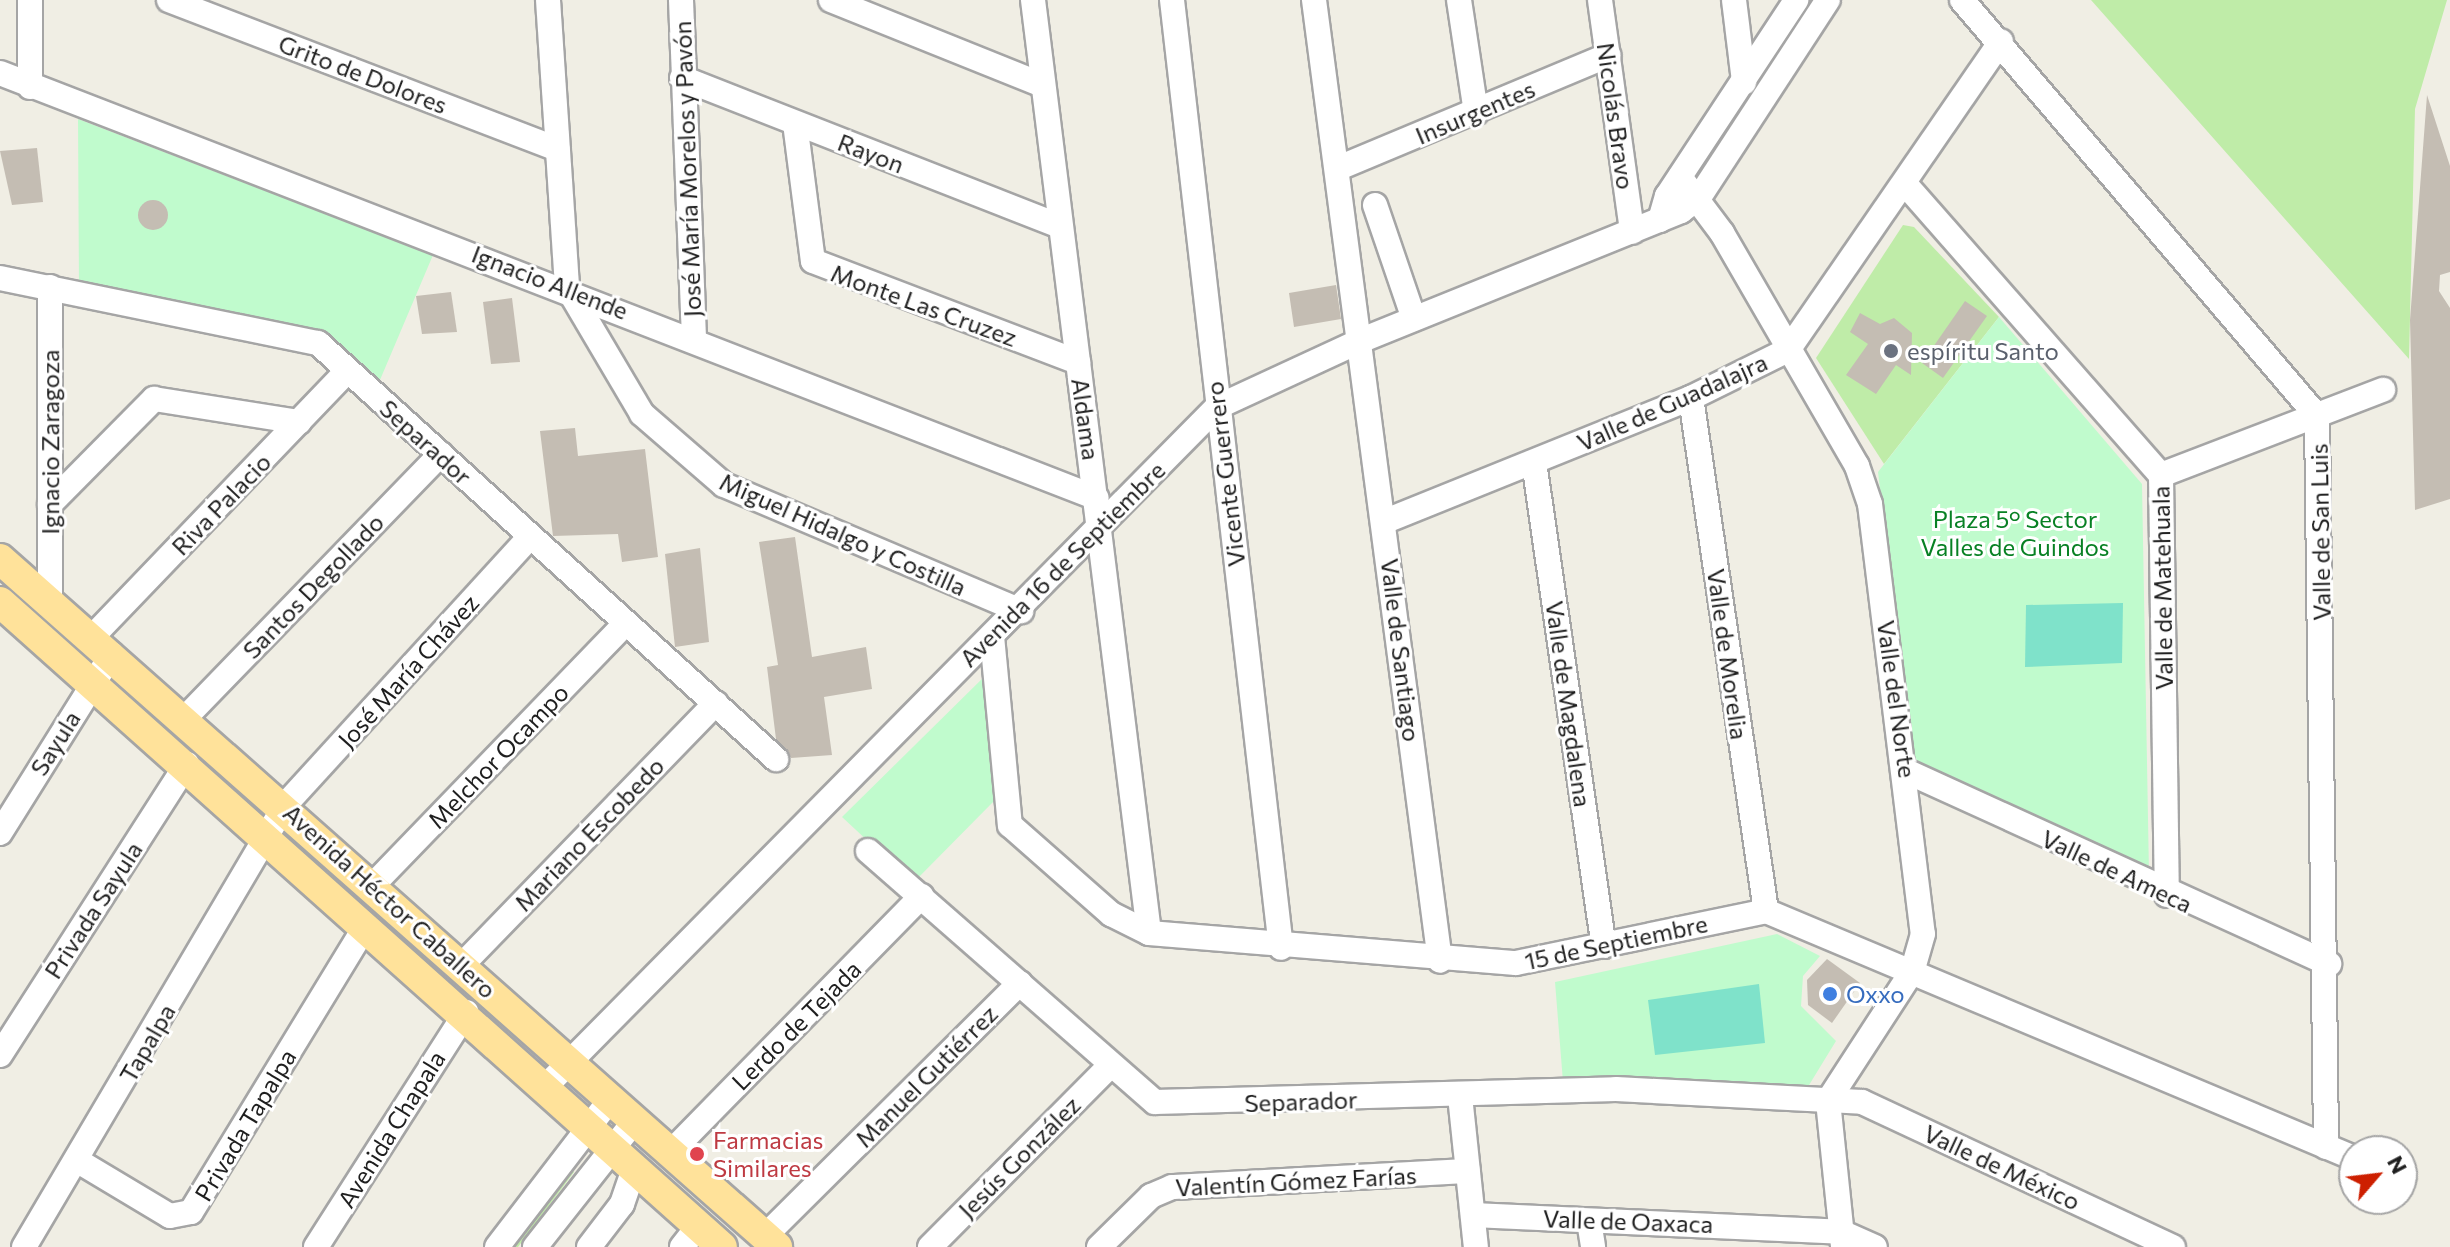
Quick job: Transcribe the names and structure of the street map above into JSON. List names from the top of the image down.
{
  "streets": {
    "main road": ["Avenida Héctor Caballero"],
    "street": [
      "Grito de Dolores",
      "Insurgentes",
      "Nicolás Bravo",
      "Rayon",
      "José María Morelos y Pavón",
      "Ignacio Allende",
      "Monte Las Cruzez",
      "Valle de Guadalajra",
      "Aldama",
      "Ignacio Zaragoza",
      "Separador",
      "Vicente Guerrero",
      "Riva Palacio",
      "Valle de San Luis",
      "Miguel Hidalgo y Costilla",
      "Avenida 16 de Septiembre",
      "Santos Degollado",
      "Valle de Matehuala",
      "Valle de Santiago",
      "Valle de Morelia",
      "José María Chávez",
      "Valle del Norte",
      "Valle de Magdalena",
      "Sayula",
      "Melchor Ocampo",
      "Mariano Escobedo",
      "Valle de Ameca",
      "Privada Sayula",
      "15 de Septiembre",
      "Lerdo de Tejada",
      "Tapalpa",
      "Manuel Gutiérrez",
      "Privada Tapalpa",
      "Avenida Chapala",
      "Jesús González",
      "Valle de México",
      "Valentín Gómez Farías",
      "Valle de Oaxaca"
    ]
  },
  "crossings": [
    ["Grito de Dolores", "Miguel Hidalgo y Costilla"],
    ["Insurgentes", "Nicolás Bravo"],
    ["Nicolás Bravo", "Avenida 16 de Septiembre"],
    ["Rayon", "José María Morelos y Pavón"],
    ["Rayon", "Monte Las Cruzez"],
    ["Rayon", "Aldama"],
    ["José María Morelos y Pavón", "Ignacio Allende"],
    ["Ignacio Allende", "Aldama"],
    ["Ignacio Allende", "Miguel Hidalgo y Costilla"],
    ["Monte Las Cruzez", "Aldama"],
    ["Valle de Guadalajra", "Valle de San Luis"],
    ["Valle de Guadalajra", "Valle de Matehuala"],
    ["Valle de Guadalajra", "Valle de Santiago"],
    ["Valle de Guadalajra", "Valle de Morelia"],
    ["Valle de Guadalajra", "Valle del Norte"],
    ["Valle de Guadalajra", "Valle de Magdalena"],
    ["Aldama", "Avenida 16 de Septiembre"],
    ["Aldama", "15 de Septiembre"],
    ["Ignacio Zaragoza", "Separador"],
    ["Ignacio Zaragoza", "Avenida Héctor Caballero"],
    ["Separador", "Riva Palacio"],
    ["Separador", "Santos Degollado"],
    ["Separador", "José María Chávez"],
    ["Separador", "Valle del Norte"],
    ["Separador", "Melchor Ocampo"],
    ["Separador", "Mariano Escobedo"],
    ["Separador", "Lerdo de Tejada"],
    ["Separador", "Manuel Gutiérrez"],
    ["Separador", "Jesús González"],
    ["Separador", "Valle de México"],
    ["Vicente Guerrero", "Avenida 16 de Septiembre"],
    ["Vicente Guerrero", "15 de Septiembre"],
    ["Riva Palacio", "Sayula"],
    ["Riva Palacio", "Avenida Héctor Caballero"],
    ["Valle de San Luis", "Valle de Ameca"],
    ["Miguel Hidalgo y Costilla", "Avenida 16 de Septiembre"],
    ["Avenida 16 de Septiembre", "Valle de Santiago"],
    ["Avenida 16 de Septiembre", "Valle del Norte"],
    ["Avenida 16 de Septiembre", "Avenida Héctor Caballero"],
    ["Avenida 16 de Septiembre", "15 de Septiembre"],
    ["Santos Degollado", "Avenida Héctor Caballero"],
    ["Valle de Matehuala", "Valle de Ameca"],
    ["Valle de Santiago", "15 de Septiembre"],
    ["Valle de Morelia", "15 de Septiembre"],
    ["José María Chávez", "Avenida Héctor Caballero"],
    ["José María Chávez", "Tapalpa"],
    ["Valle del Norte", "Valle de Ameca"],
    ["Valle del Norte", "Valle de México"],
    ["Valle de Magdalena", "15 de Septiembre"],
    ["Sayula", "Avenida Héctor Caballero"],
    ["Melchor Ocampo", "Avenida Héctor Caballero"],
    ["Mariano Escobedo", "Avenida Héctor Caballero"],
    ["Avenida Héctor Caballero", "Privada Sayula"],
    ["Avenida Héctor Caballero", "Lerdo de Tejada"],
    ["Avenida Héctor Caballero", "Tapalpa"],
    ["Avenida Héctor Caballero", "Manuel Gutiérrez"],
    ["Avenida Héctor Caballero", "Privada Tapalpa"],
    ["Avenida Héctor Caballero", "Avenida Chapala"],
    ["Tapalpa", "Privada Tapalpa"]
  ],
  "parks": ["Plaza 5° Sector Valles de Guindos"],
  "places": ["espíritu Santo", "Oxxo", "Farmacias Similares"],
  "north": "top right"
}
